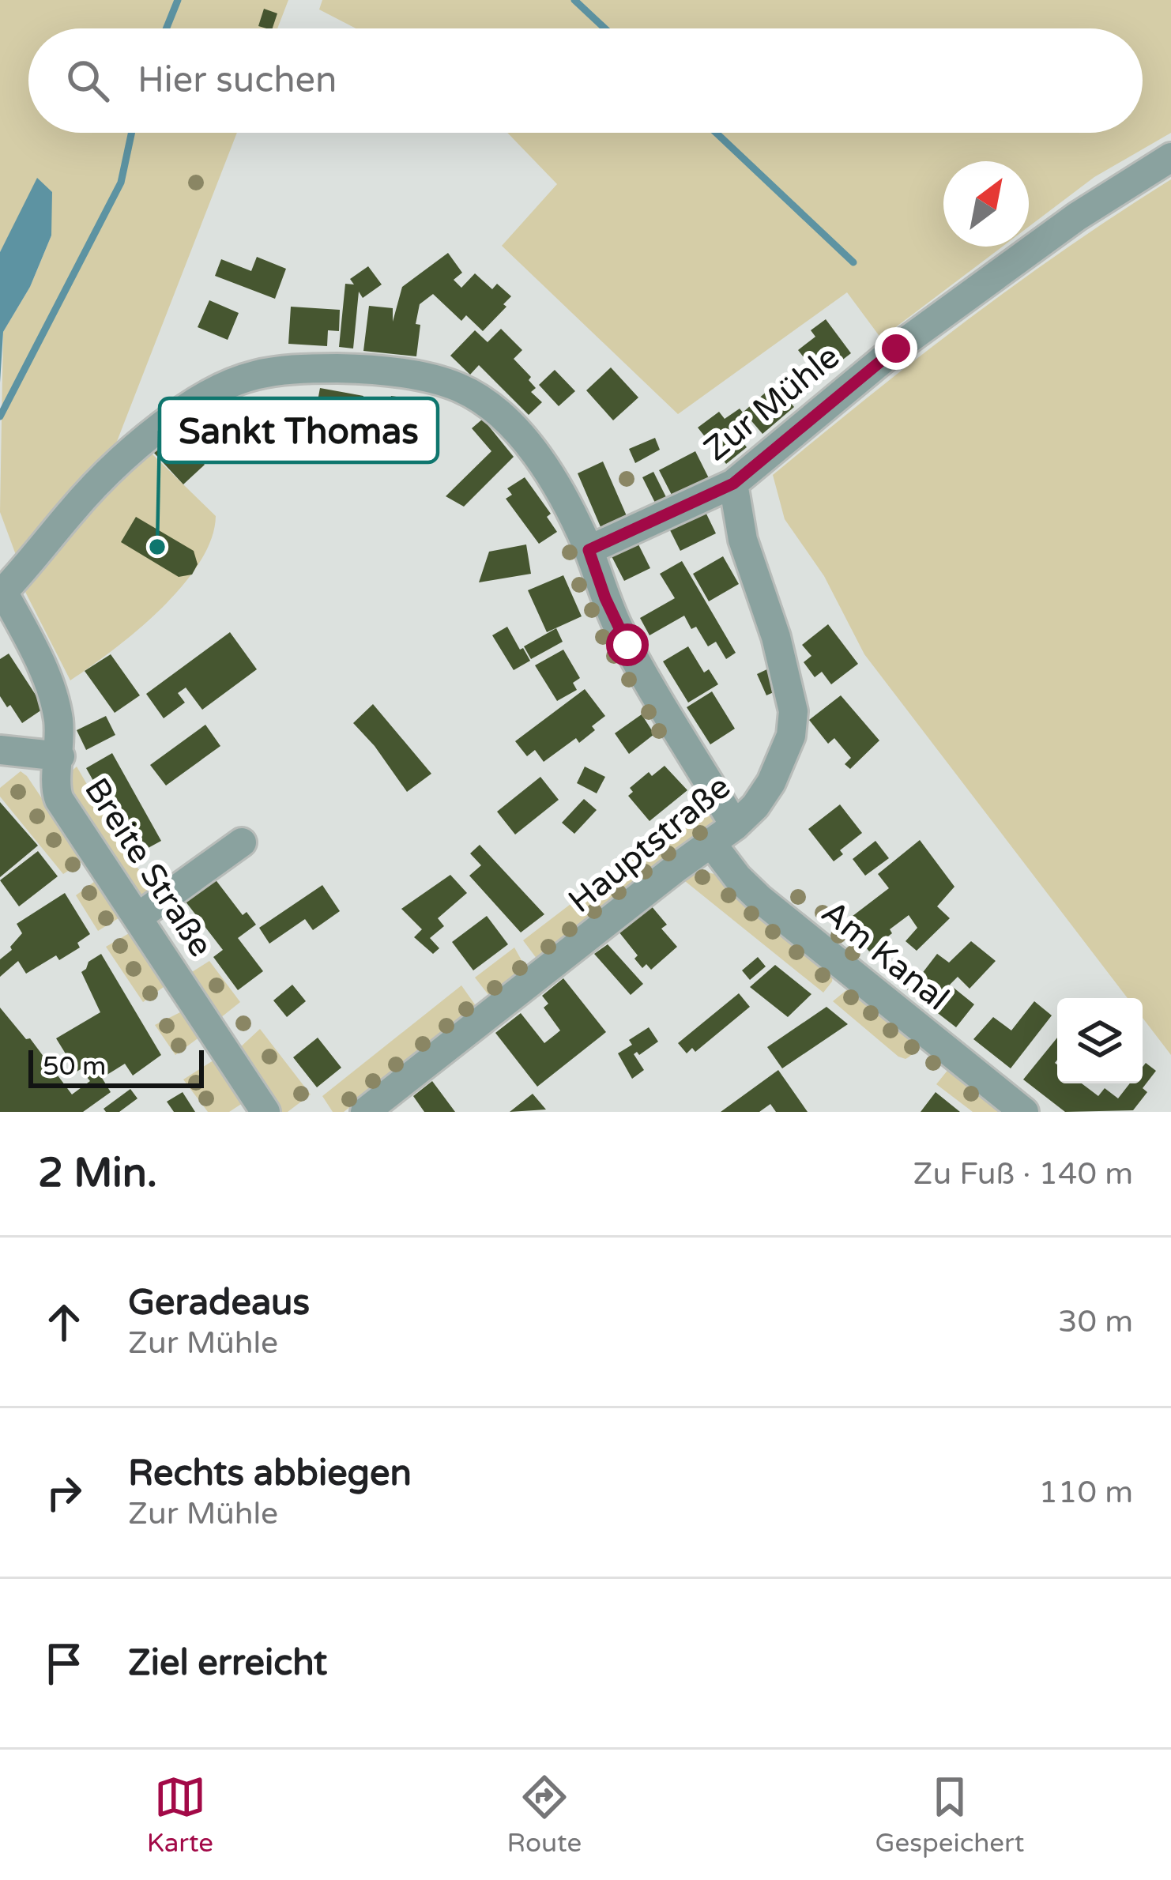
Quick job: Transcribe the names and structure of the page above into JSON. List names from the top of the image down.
{
  "streets": {
    "street": [
      "Zur Mühle",
      "Hauptstraße",
      "Breite Straße",
      "Am Kanal"
    ]
  },
  "crossings": [
    ["Zur Mühle", "Hauptstraße"],
    ["Hauptstraße", "Am Kanal"]
  ],
  "places": ["Sankt Thomas"],
  "scale_bar": "50 m",
  "north": "top right",
  "page": {
    "search": "Hier suchen",
    "scale": "50 m",
    "heading": ["2 Min.", "Zu Fuß · 140 m"],
    "list": [
      ["Geradeaus", "Zur Mühle", "30 m"],
      ["Rechts abbiegen", "Zur Mühle", "110 m"],
      "Ziel erreicht"
    ],
    "nav": ["Karte", "Route", "Gespeichert"]
  }
}
